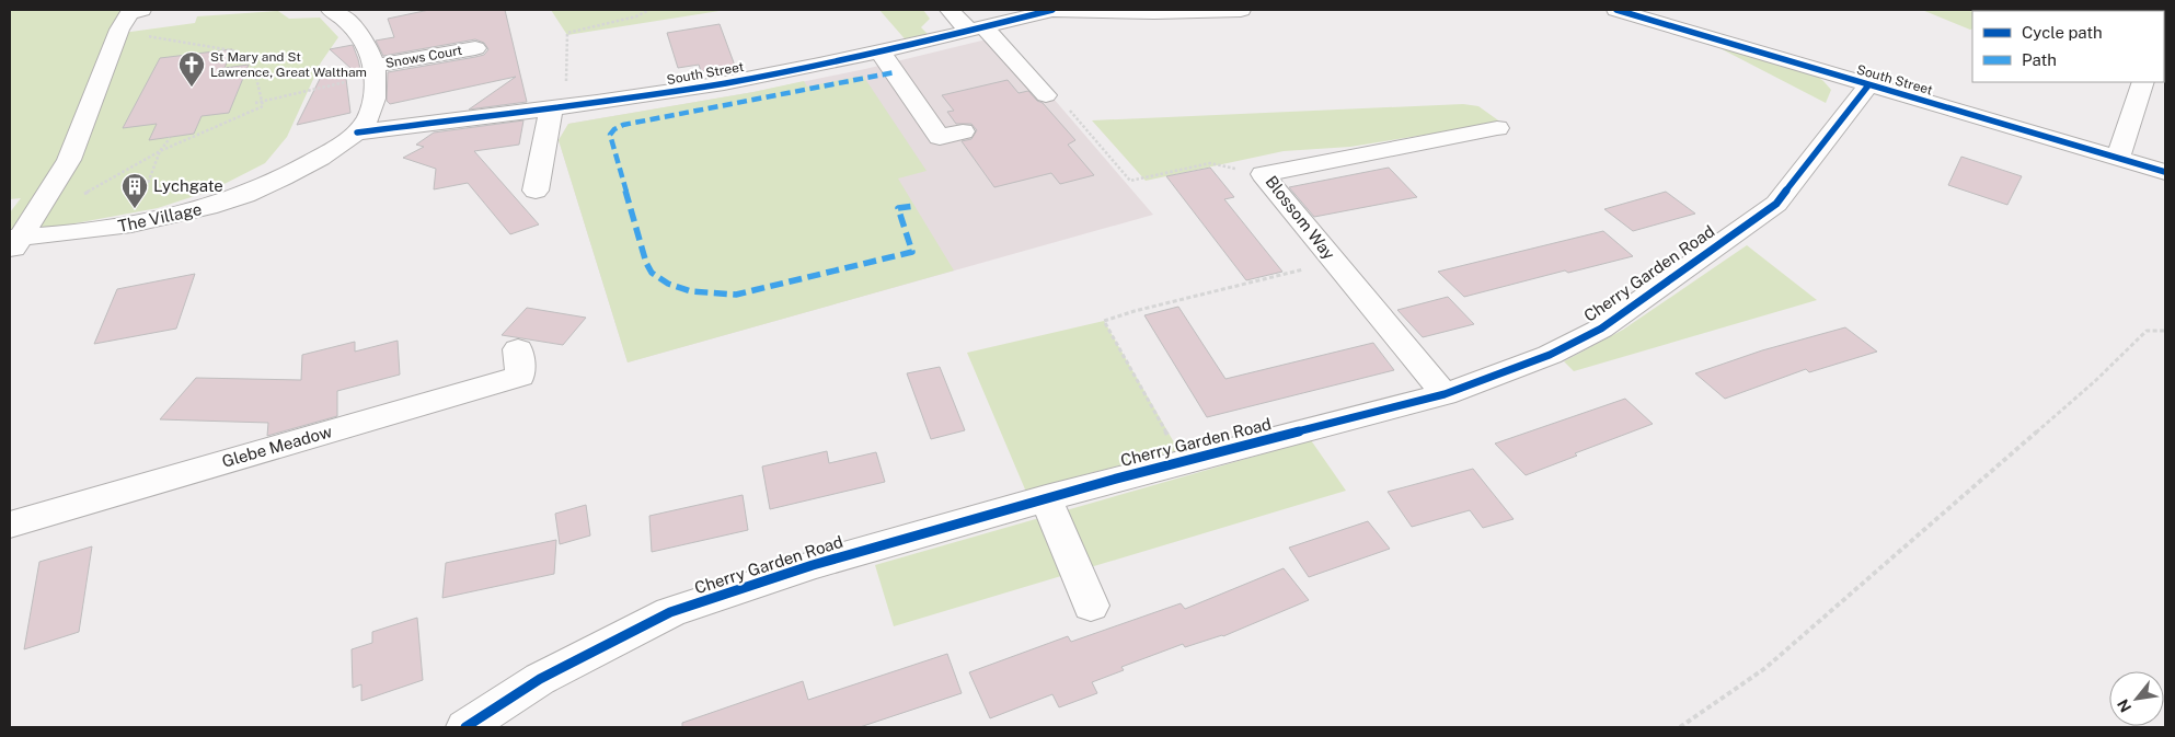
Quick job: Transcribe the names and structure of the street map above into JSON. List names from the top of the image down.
{
  "streets": {
    "street": [
      "Snows Court",
      "South Street",
      "The Village",
      "Blossom Way",
      "Cherry Garden Road",
      "Glebe Meadow"
    ]
  },
  "crossings": [
    ["South Street", "The Village"],
    ["South Street", "Cherry Garden Road"],
    ["Blossom Way", "Cherry Garden Road"]
  ],
  "places": {
    "church": ["St Mary and St Lawrence, Great Waltham"],
    "building": ["Lychgate"]
  },
  "legend": ["Cycle path", "Path"],
  "north": "bottom left"
}
